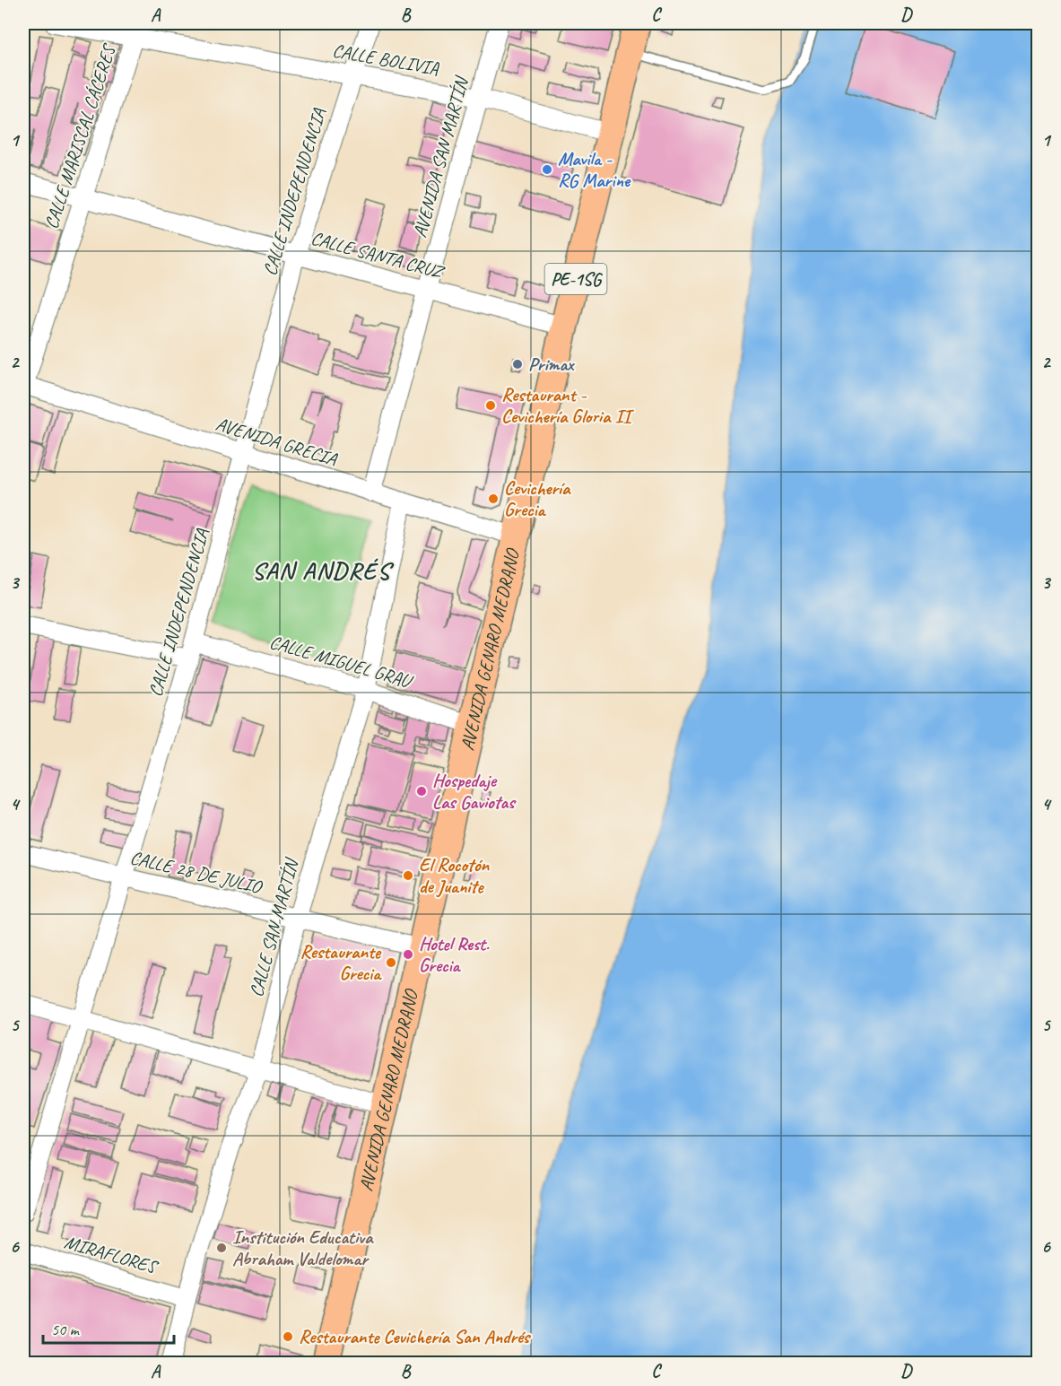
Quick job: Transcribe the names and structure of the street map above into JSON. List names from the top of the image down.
{
  "streets": {
    "main road": ["PE-1SG", "AVENIDA GENARO MEDRANO"],
    "street": [
      "CALLE BOLIVIA",
      "CALLE MARISCAL CÁCERES",
      "AVENIDA SAN MARTÍN",
      "CALLE INDEPENDENCIA",
      "CALLE SANTA CRUZ",
      "AVENIDA GRECIA",
      "CALLE MIGUEL GRAU",
      "CALLE 28 DE JULIO",
      "CALLE SAN MARTÍN",
      "MIRAFLORES"
    ]
  },
  "crossings": [
    ["CALLE BOLIVIA", "CALLE MARISCAL CÁCERES"],
    ["CALLE BOLIVIA", "AVENIDA SAN MARTÍN"],
    ["CALLE BOLIVIA", "CALLE INDEPENDENCIA"],
    ["CALLE BOLIVIA", "PE-1SG"],
    ["CALLE MARISCAL CÁCERES", "CALLE SANTA CRUZ"],
    ["CALLE MARISCAL CÁCERES", "AVENIDA GRECIA"],
    ["AVENIDA SAN MARTÍN", "CALLE SANTA CRUZ"],
    ["AVENIDA SAN MARTÍN", "AVENIDA GRECIA"],
    ["CALLE INDEPENDENCIA", "CALLE SANTA CRUZ"],
    ["CALLE INDEPENDENCIA", "AVENIDA GRECIA"],
    ["CALLE INDEPENDENCIA", "CALLE MIGUEL GRAU"],
    ["CALLE INDEPENDENCIA", "CALLE 28 DE JULIO"],
    ["CALLE SANTA CRUZ", "PE-1SG"],
    ["PE-1SG", "AVENIDA GRECIA"],
    ["PE-1SG", "AVENIDA GENARO MEDRANO"],
    ["AVENIDA GRECIA", "AVENIDA GENARO MEDRANO"],
    ["AVENIDA GRECIA", "CALLE SAN MARTÍN"],
    ["AVENIDA GENARO MEDRANO", "CALLE MIGUEL GRAU"],
    ["AVENIDA GENARO MEDRANO", "CALLE 28 DE JULIO"],
    ["CALLE MIGUEL GRAU", "CALLE SAN MARTÍN"],
    ["CALLE 28 DE JULIO", "CALLE SAN MARTÍN"],
    ["CALLE SAN MARTÍN", "MIRAFLORES"]
  ],
  "districts": ["SAN ANDRÉS"],
  "places": [
    "Mavila - RG Marine",
    "Primax",
    "Restaurant - Cevichería Gloria II",
    "Cevichería Grecia",
    "Hospedaje Las Gaviotas",
    "El Rocotón de Juanite",
    "Hotel Rest. Grecia",
    "Restaurante Grecia",
    "Institución Educativa Abraham Valdelomar",
    "Restaurante Cevichería San Andrés"
  ],
  "scale_bar": "50 m",
  "grid": {
    "columns": [
      "A",
      "B",
      "C",
      "D"
    ],
    "rows": [
      "1",
      "2",
      "3",
      "4",
      "5",
      "6"
    ]
  }
}
